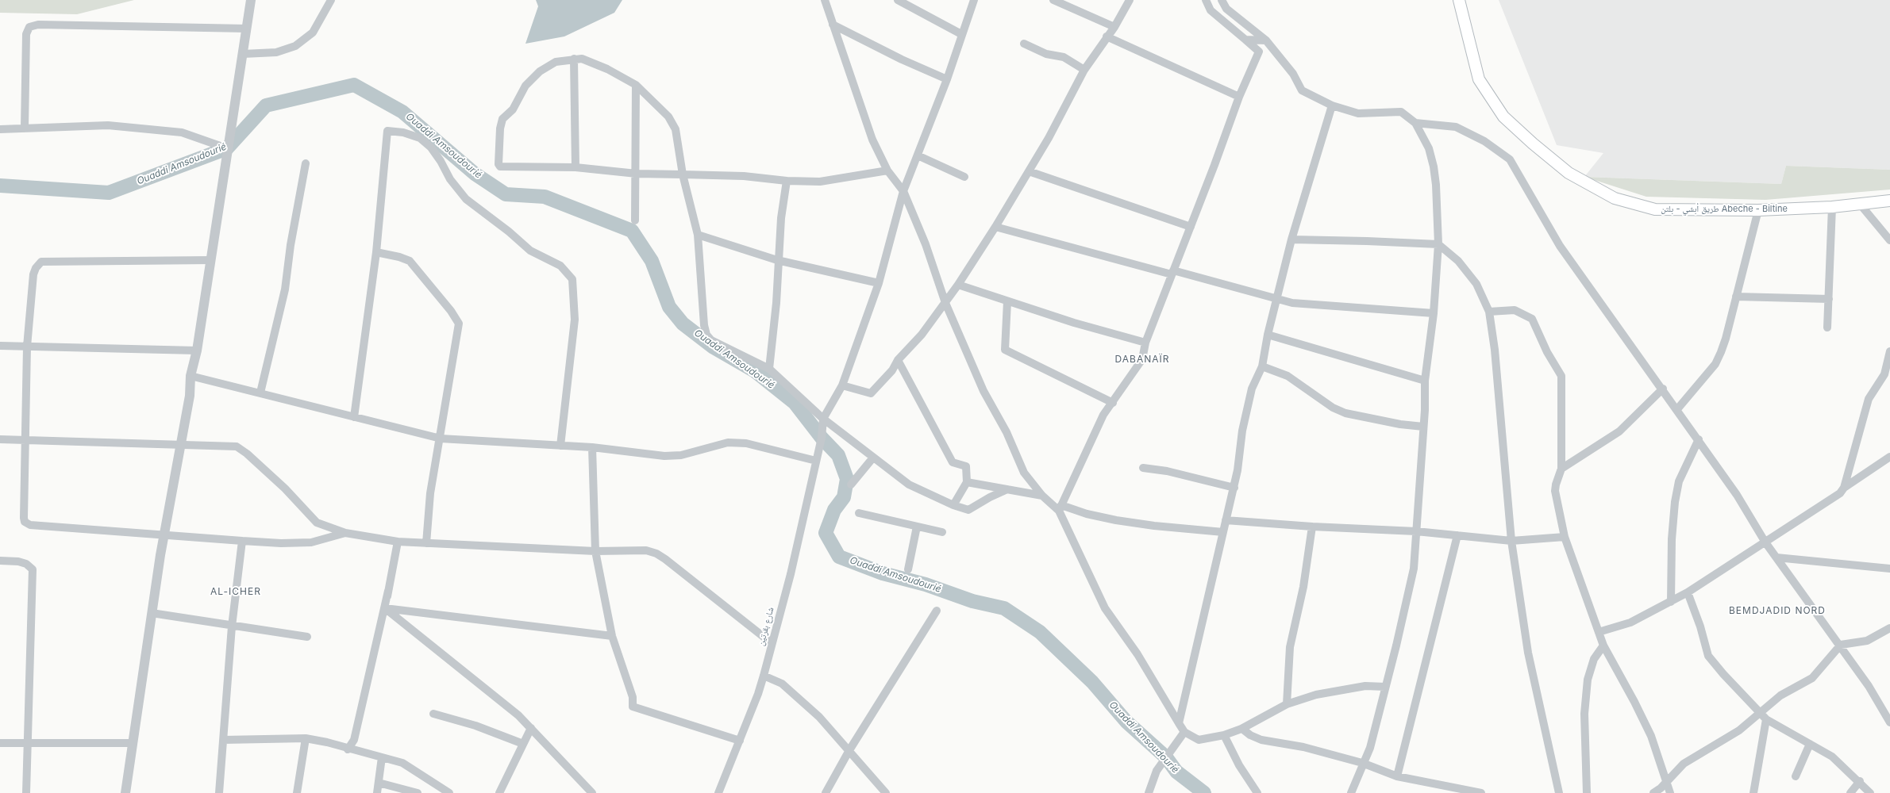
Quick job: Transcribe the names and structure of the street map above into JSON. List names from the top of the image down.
{
  "streets": {
    "main road": ["طريق أبشي - بلتن Abeche - Biltine"],
    "street": ["شارع بقرتين"]
  },
  "districts": ["DABANAÏR", "AL-ICHER", "BEMDJADID NORD"],
  "water": ["Ouaddi Amsoudourié"]
}
